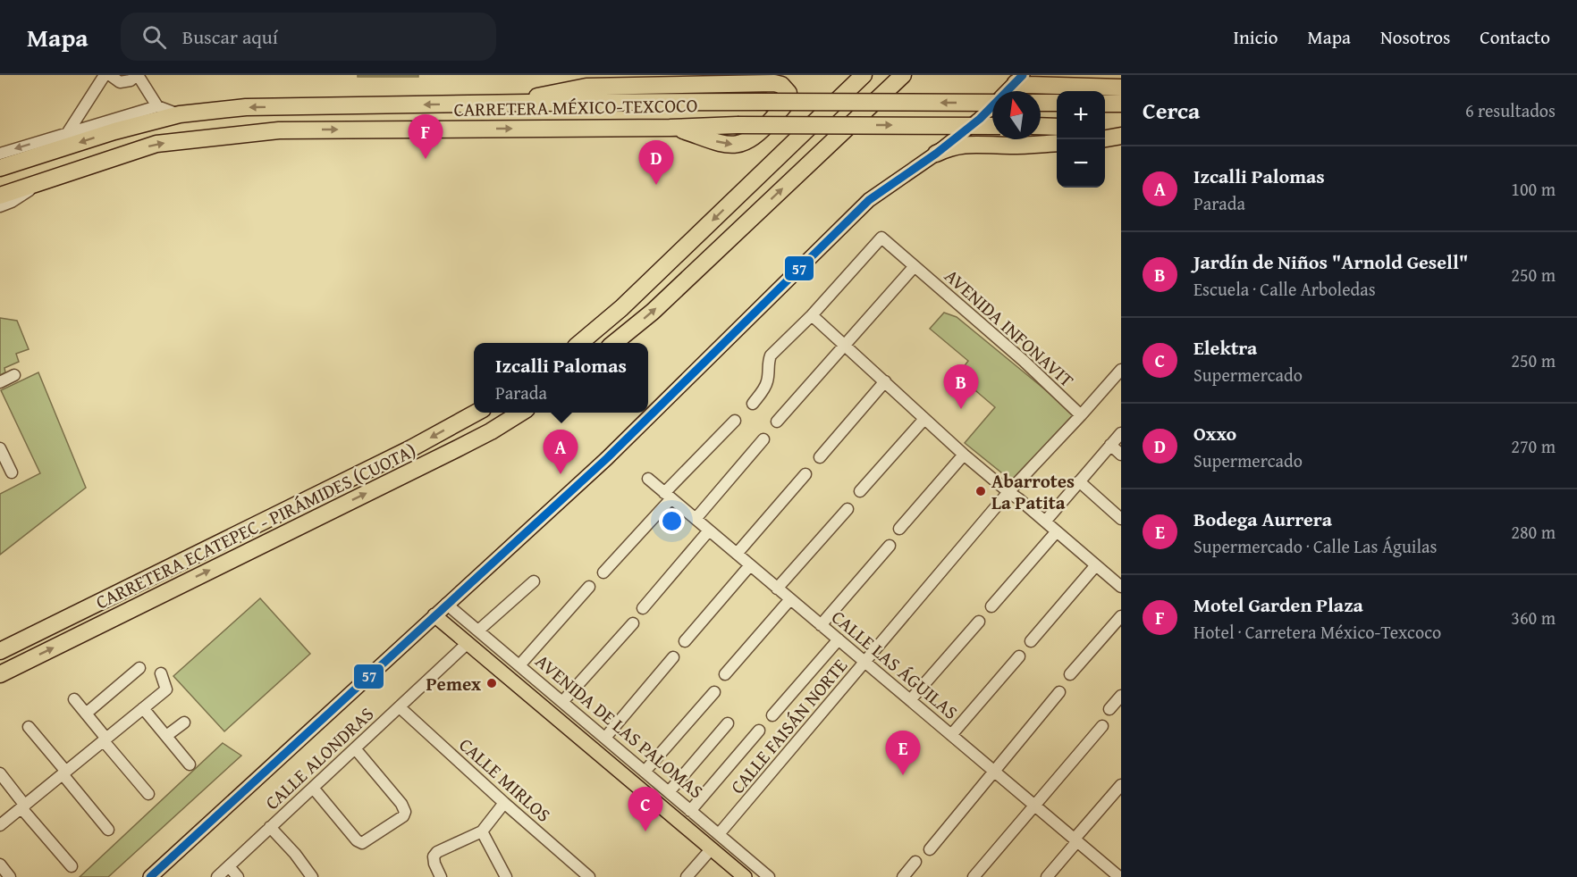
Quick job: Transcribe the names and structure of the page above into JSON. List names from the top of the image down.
{
  "streets": {
    "highway": ["CARRETERA MÉXICO-TEXCOCO", "CARRETERA ECATEPEC - PIRÁMIDES (CUOTA)"],
    "main road": ["AVENIDA DE LAS PALOMAS"],
    "street": [
      "AVENIDA INFONAVIT",
      "CALLE LAS ÁGUILAS",
      "CALLE FAISÁN NORTE",
      "CALLE ALONDRAS",
      "CALLE MIRLOS"
    ]
  },
  "crossings": [
    ["AVENIDA INFONAVIT", "CALLE FAISÁN NORTE"],
    ["CALLE LAS ÁGUILAS", "CALLE FAISÁN NORTE"],
    ["AVENIDA DE LAS PALOMAS", "CALLE FAISÁN NORTE"],
    ["AVENIDA DE LAS PALOMAS", "CALLE ALONDRAS"],
    ["CALLE ALONDRAS", "CALLE MIRLOS"]
  ],
  "places": ["Abarrotes La Patita", "Pemex"],
  "lines": ["transit line 57"],
  "north": "top",
  "page": {
    "header": "Mapa",
    "search": "Buscar aquí",
    "nav": [
      "Inicio",
      "Mapa",
      "Nosotros",
      "Contacto"
    ],
    "heading": ["Cerca", "6 resultados"],
    "map_buttons": ["+", "−"],
    "pins": [
      "F",
      "D",
      "B",
      "A",
      "E",
      "C"
    ],
    "list": [
      {
        "mark": "A",
        "name": "Izcalli Palomas",
        "note": "Parada",
        "value": "100 m"
      },
      {
        "mark": "B",
        "name": "Jardín de Niños \"Arnold Gesell\"",
        "note": "Escuela · Calle Arboledas",
        "value": "250 m"
      },
      {
        "mark": "C",
        "name": "Elektra",
        "note": "Supermercado",
        "value": "250 m"
      },
      {
        "mark": "D",
        "name": "Oxxo",
        "note": "Supermercado",
        "value": "270 m"
      },
      {
        "mark": "E",
        "name": "Bodega Aurrera",
        "note": "Supermercado · Calle Las Águilas",
        "value": "280 m"
      },
      {
        "mark": "F",
        "name": "Motel Garden Plaza",
        "note": "Hotel · Carretera México-Texcoco",
        "value": "360 m"
      }
    ],
    "popup": ["Izcalli Palomas", "Parada"]
  }
}
